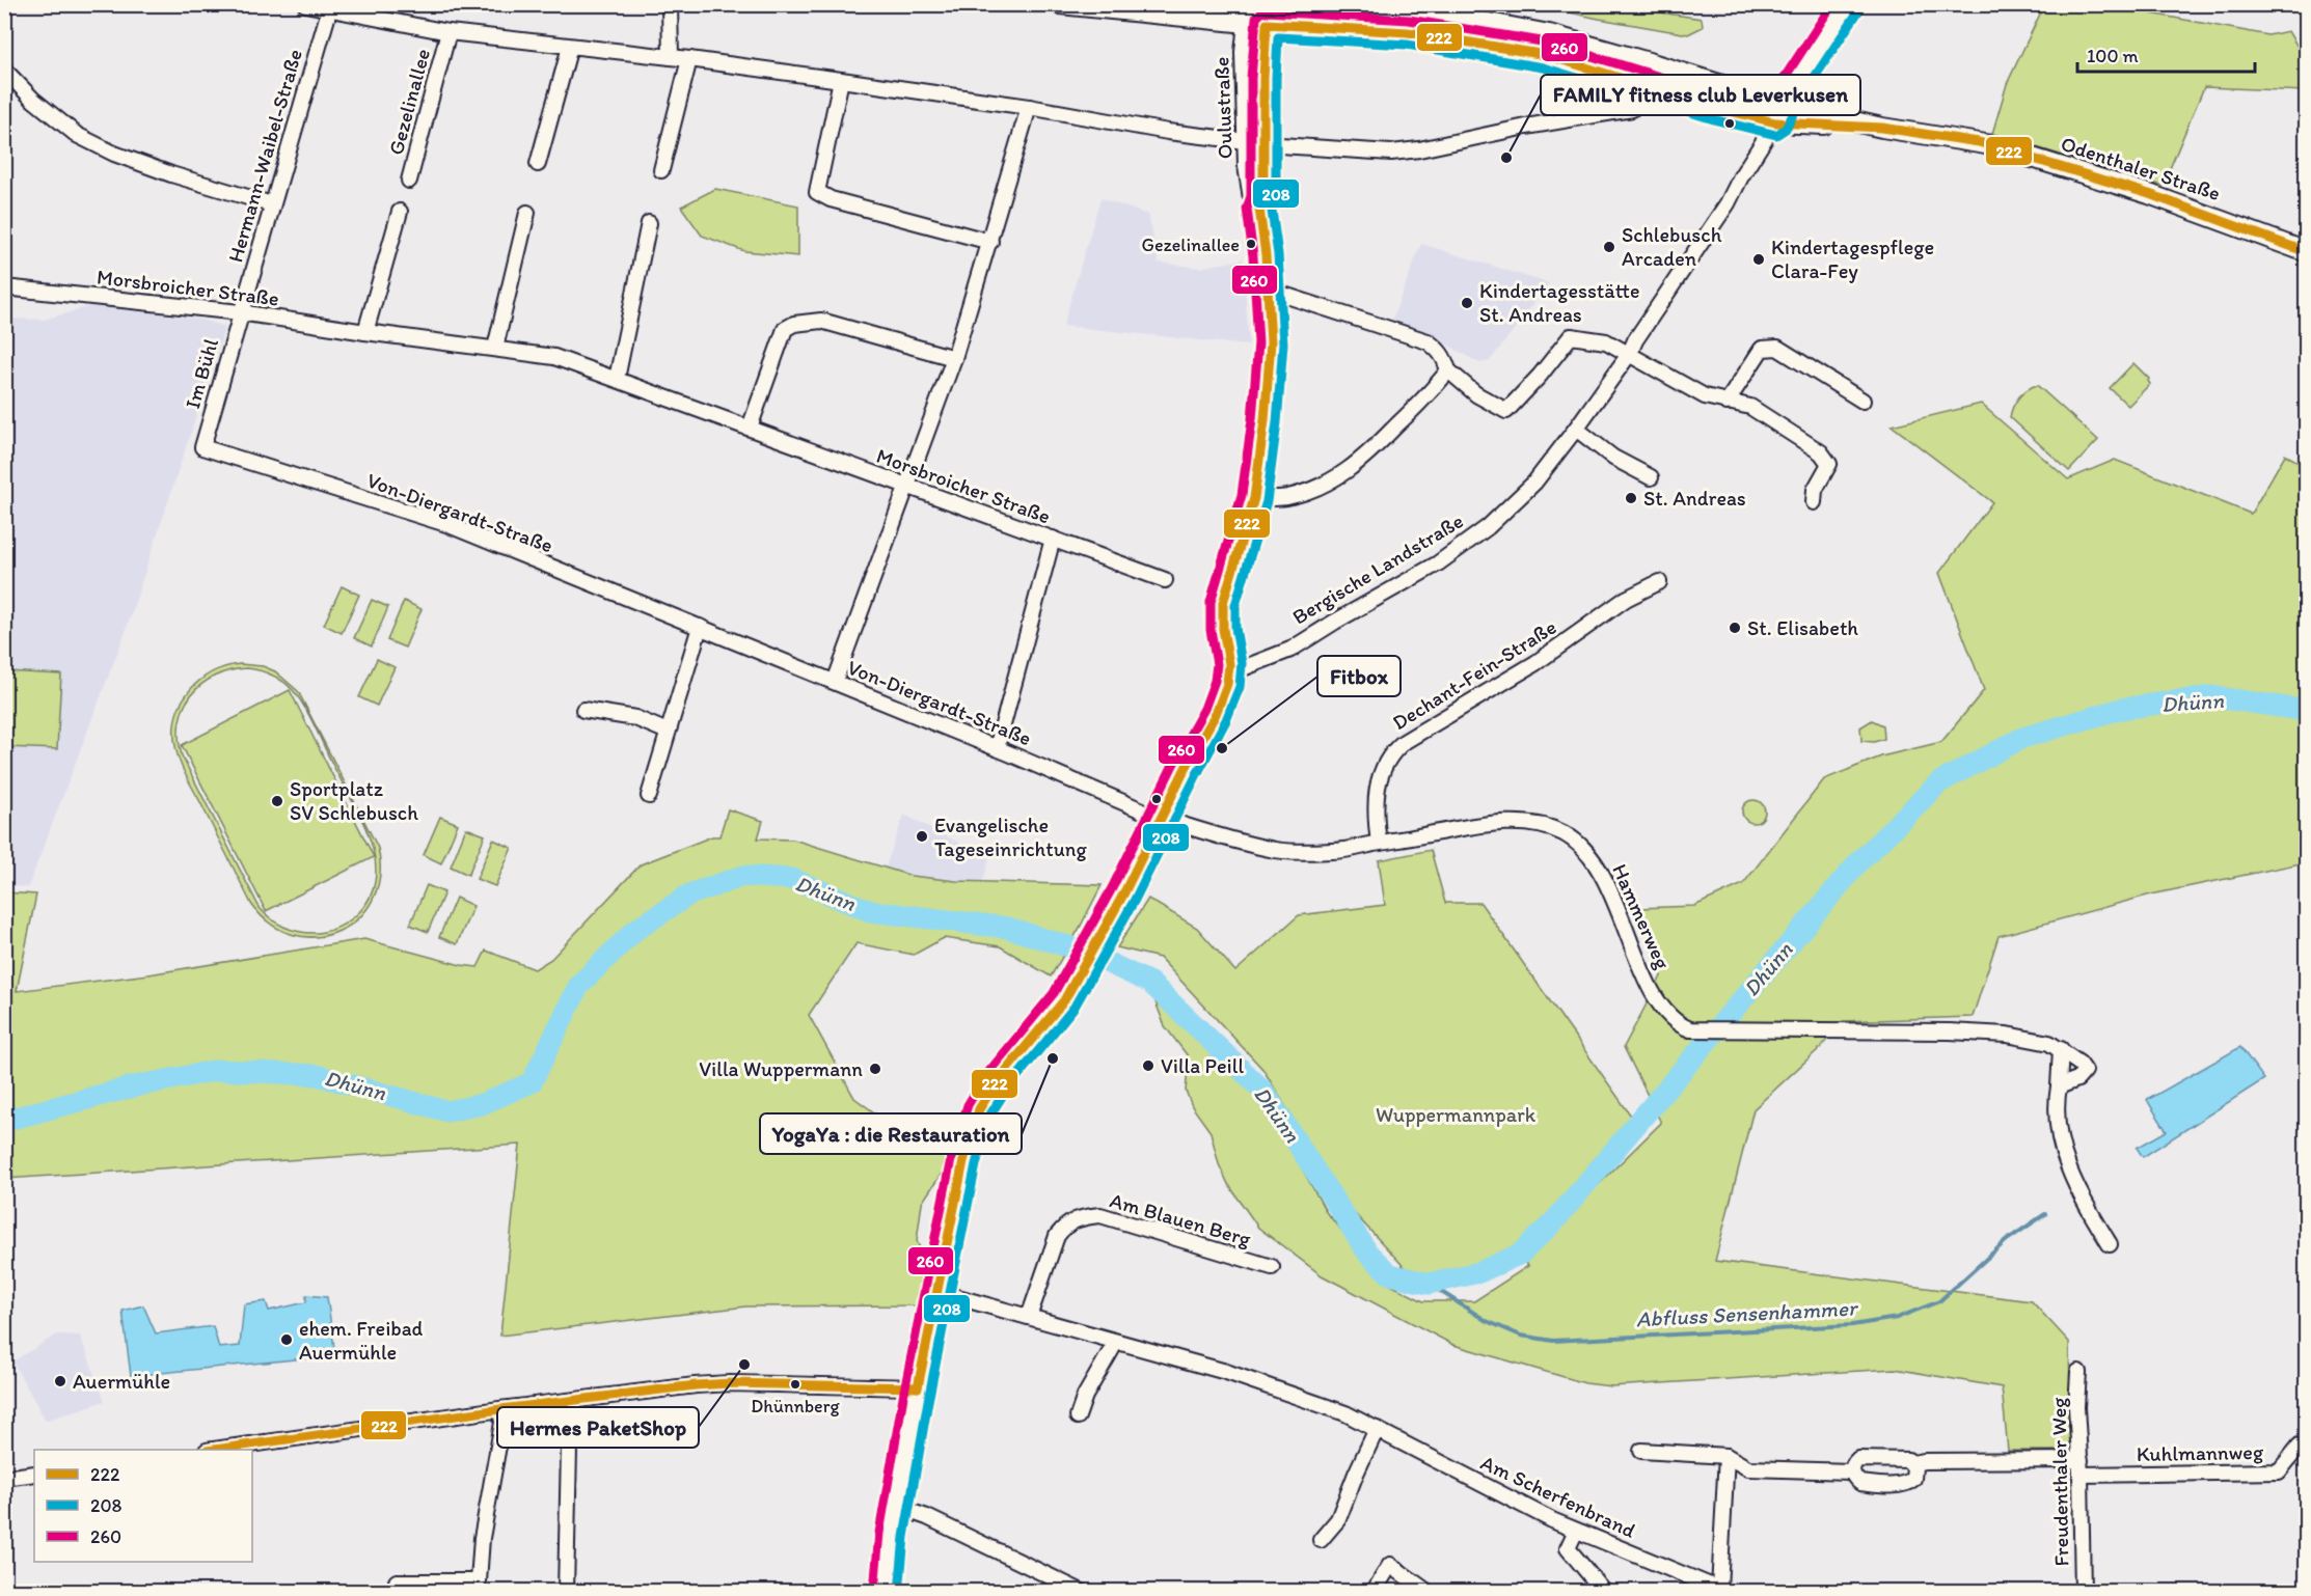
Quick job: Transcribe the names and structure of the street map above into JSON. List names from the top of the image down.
{
  "streets": {
    "main road": ["Oulustraße", "Odenthaler Straße"],
    "street": [
      "Gezelinallee",
      "Hermann-Waibel-Straße",
      "Morsbroicher Straße",
      "Im Bühl",
      "Von-Diergardt-Straße",
      "Bergische Landstraße",
      "Dechant-Fein-Straße",
      "Hammerweg",
      "Am Blauen Berg",
      "Kuhlmannweg",
      "Freudenthaler Weg",
      "Am Scherfenbrand"
    ]
  },
  "crossings": [
    ["Gezelinallee", "Oulustraße"],
    ["Gezelinallee", "Hermann-Waibel-Straße"],
    ["Oulustraße", "Odenthaler Straße"],
    ["Oulustraße", "Bergische Landstraße"],
    ["Hermann-Waibel-Straße", "Morsbroicher Straße"],
    ["Hermann-Waibel-Straße", "Im Bühl"],
    ["Odenthaler Straße", "Bergische Landstraße"],
    ["Morsbroicher Straße", "Im Bühl"],
    ["Im Bühl", "Von-Diergardt-Straße"],
    ["Von-Diergardt-Straße", "Hammerweg"],
    ["Dechant-Fein-Straße", "Hammerweg"],
    ["Am Blauen Berg", "Am Scherfenbrand"],
    ["Kuhlmannweg", "Freudenthaler Weg"]
  ],
  "water": ["Dhünn", "Abfluss Sensenhammer"],
  "parks": ["Wuppermannpark"],
  "places": [
    "FAMILY fitness club Leverkusen",
    "Gezelinallee",
    "Schlebusch Arcaden",
    "Kindertagespflege Clara-Fey",
    "Kindertagesstätte St. Andreas",
    "St. Andreas",
    "St. Elisabeth",
    "Fitbox",
    "Sportplatz SV Schlebusch",
    "Evangelische Tageseinrichtung",
    "YogaYa : die Restauration",
    "Villa Peill",
    "Villa Wuppermann",
    "ehem. Freibad Auermühle",
    "Hermes PaketShop",
    "Auermühle",
    "Dhünnberg"
  ],
  "lines": ["transit line 260", "transit line 208", "transit line 222"],
  "legend": ["222", "208", "260"],
  "scale_bar": "100 m"
}
